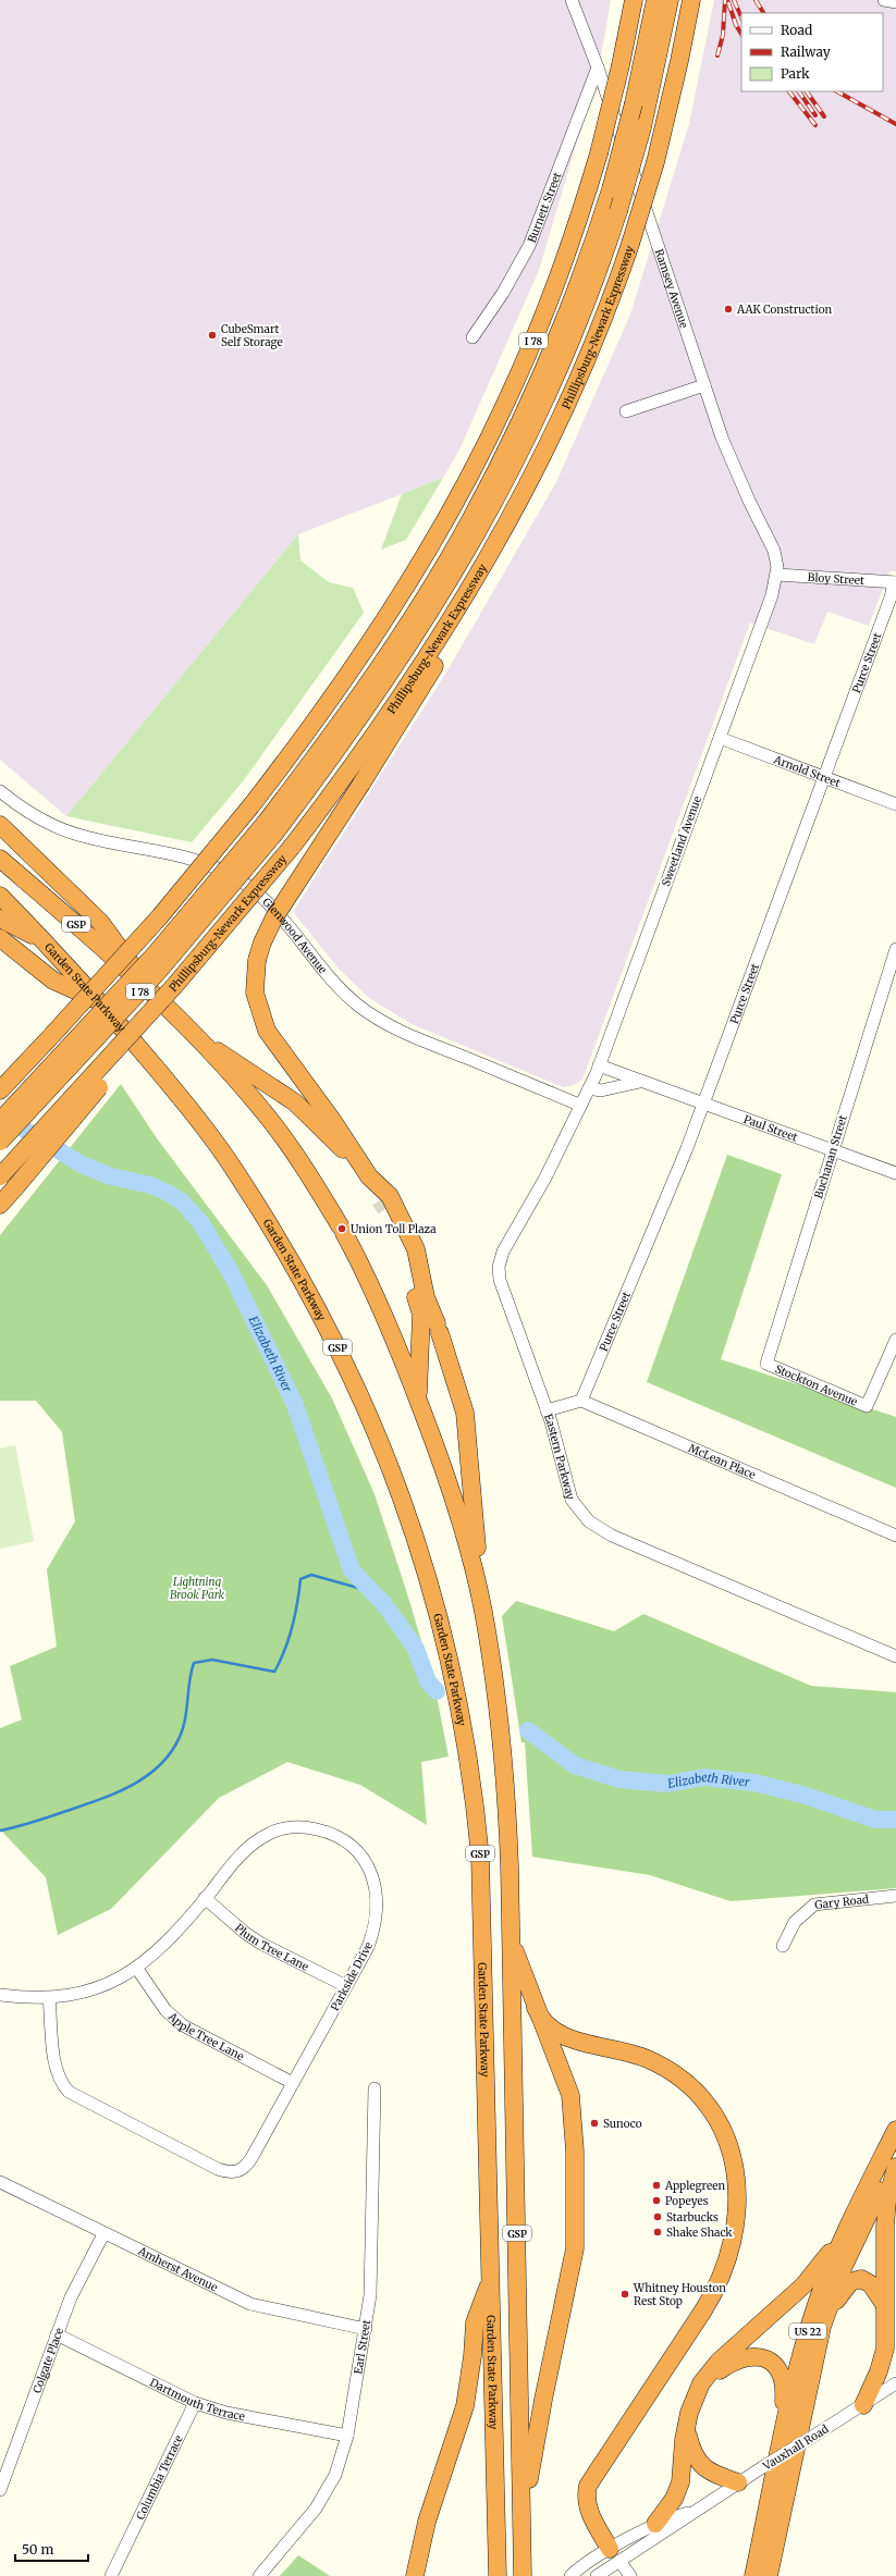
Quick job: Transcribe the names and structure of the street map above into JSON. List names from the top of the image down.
{
  "streets": {
    "highway": [
      "Phillipsburg-Newark Expressway",
      "I 78",
      "GSP",
      "Garden State Parkway",
      "US 22"
    ],
    "street": [
      "Burnett Street",
      "Ramsey Avenue",
      "Bloy Street",
      "Purce Street",
      "Arnold Street",
      "Sweetland Avenue",
      "Glenwood Avenue",
      "Paul Street",
      "Buchanan Street",
      "Stockton Avenue",
      "Eastern Parkway",
      "McLean Place",
      "Gary Road",
      "Plum Tree Lane",
      "Parkside Drive",
      "Apple Tree Lane",
      "Amherst Avenue",
      "Earl Street",
      "Colgate Place",
      "Dartmouth Terrace",
      "Vauxhall Road",
      "Columbia Terrace"
    ]
  },
  "crossings": [
    ["Burnett Street", "Ramsey Avenue"],
    ["Ramsey Avenue", "Bloy Street"],
    ["Ramsey Avenue", "Sweetland Avenue"],
    ["Bloy Street", "Purce Street"],
    ["Bloy Street", "Sweetland Avenue"],
    ["Purce Street", "Arnold Street"],
    ["Purce Street", "Paul Street"],
    ["Purce Street", "McLean Place"],
    ["Arnold Street", "Sweetland Avenue"],
    ["Sweetland Avenue", "Glenwood Avenue"],
    ["Sweetland Avenue", "Paul Street"],
    ["Sweetland Avenue", "Eastern Parkway"],
    ["Glenwood Avenue", "Eastern Parkway"],
    ["Paul Street", "Buchanan Street"],
    ["Buchanan Street", "Stockton Avenue"],
    ["Plum Tree Lane", "Parkside Drive"],
    ["Parkside Drive", "Apple Tree Lane"],
    ["Amherst Avenue", "Earl Street"],
    ["Amherst Avenue", "Colgate Place"],
    ["Earl Street", "Dartmouth Terrace"],
    ["Colgate Place", "Dartmouth Terrace"],
    ["Dartmouth Terrace", "Columbia Terrace"]
  ],
  "water": ["Elizabeth River"],
  "parks": ["Lightning Brook Park"],
  "places": [
    "AAK Construction",
    "CubeSmart Self Storage",
    "Union Toll Plaza",
    "Sunoco",
    "Applegreen",
    "Popeyes",
    "Starbucks",
    "Shake Shack",
    "Whitney Houston Rest Stop"
  ],
  "legend": ["Road", "Railway", "Park"],
  "scale_bar": "50 m"
}
